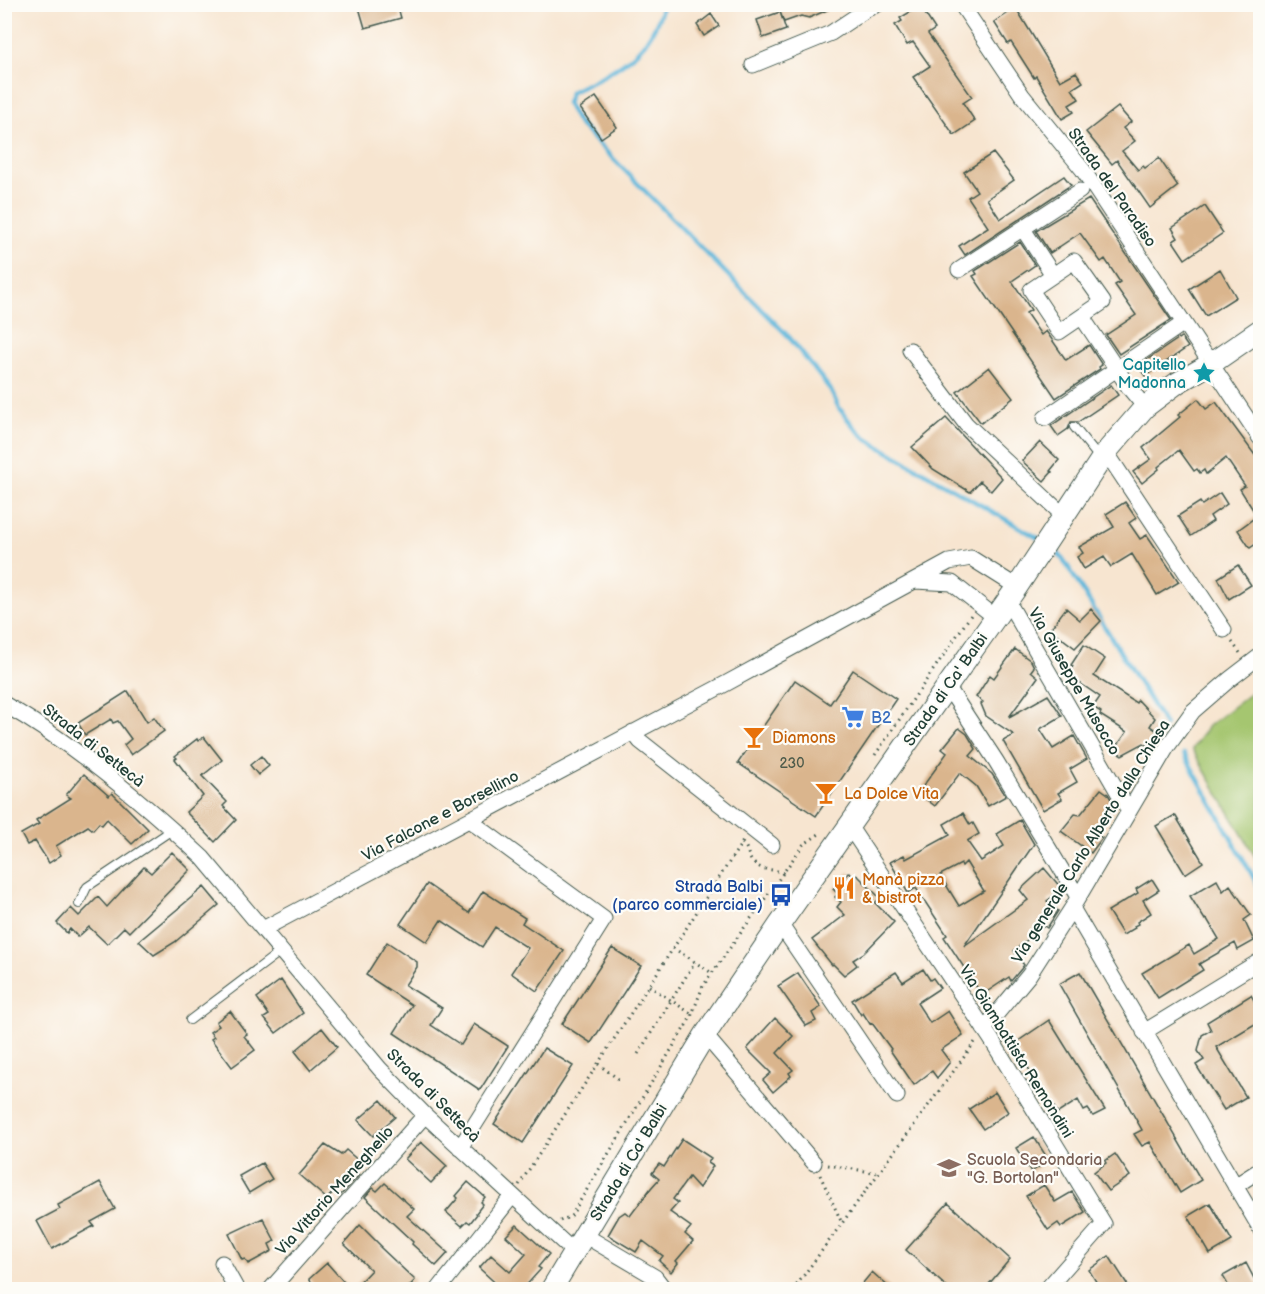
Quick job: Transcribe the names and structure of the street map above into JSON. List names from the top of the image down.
{
  "streets": {
    "main road": ["Strada di Ca' Balbi"],
    "street": [
      "Strada del Paradiso",
      "Via Giuseppe Musocco",
      "Strada di Settecà",
      "Via Falcone e Borsellino",
      "Via generale Carlo Alberto dalla Chiesa",
      "Via Giambattista Remondini",
      "Via Vittorio Meneghello"
    ]
  },
  "crossings": [
    ["Strada del Paradiso", "Strada di Ca' Balbi"],
    ["Via Giuseppe Musocco", "Strada di Ca' Balbi"],
    ["Via Giuseppe Musocco", "Via Falcone e Borsellino"],
    ["Via Giuseppe Musocco", "Via generale Carlo Alberto dalla Chiesa"],
    ["Strada di Ca' Balbi", "Strada di Settecà"],
    ["Strada di Ca' Balbi", "Via Falcone e Borsellino"],
    ["Strada di Ca' Balbi", "Via Giambattista Remondini"],
    ["Strada di Settecà", "Via Falcone e Borsellino"],
    ["Strada di Settecà", "Via Vittorio Meneghello"],
    ["Via generale Carlo Alberto dalla Chiesa", "Via Giambattista Remondini"]
  ],
  "places": {
    "place": ["Capitello Madonna"],
    "supermarket": ["B2"],
    "bar": ["Diamons", "La Dolce Vita"],
    "restaurant": ["Manà pizza & bistrot"],
    "bus stop": ["Strada Balbi (parco commerciale)"],
    "school or university": ["Scuola Secondaria \"G. Bortolan\""]
  },
  "house_numbers": ["230"]
}
